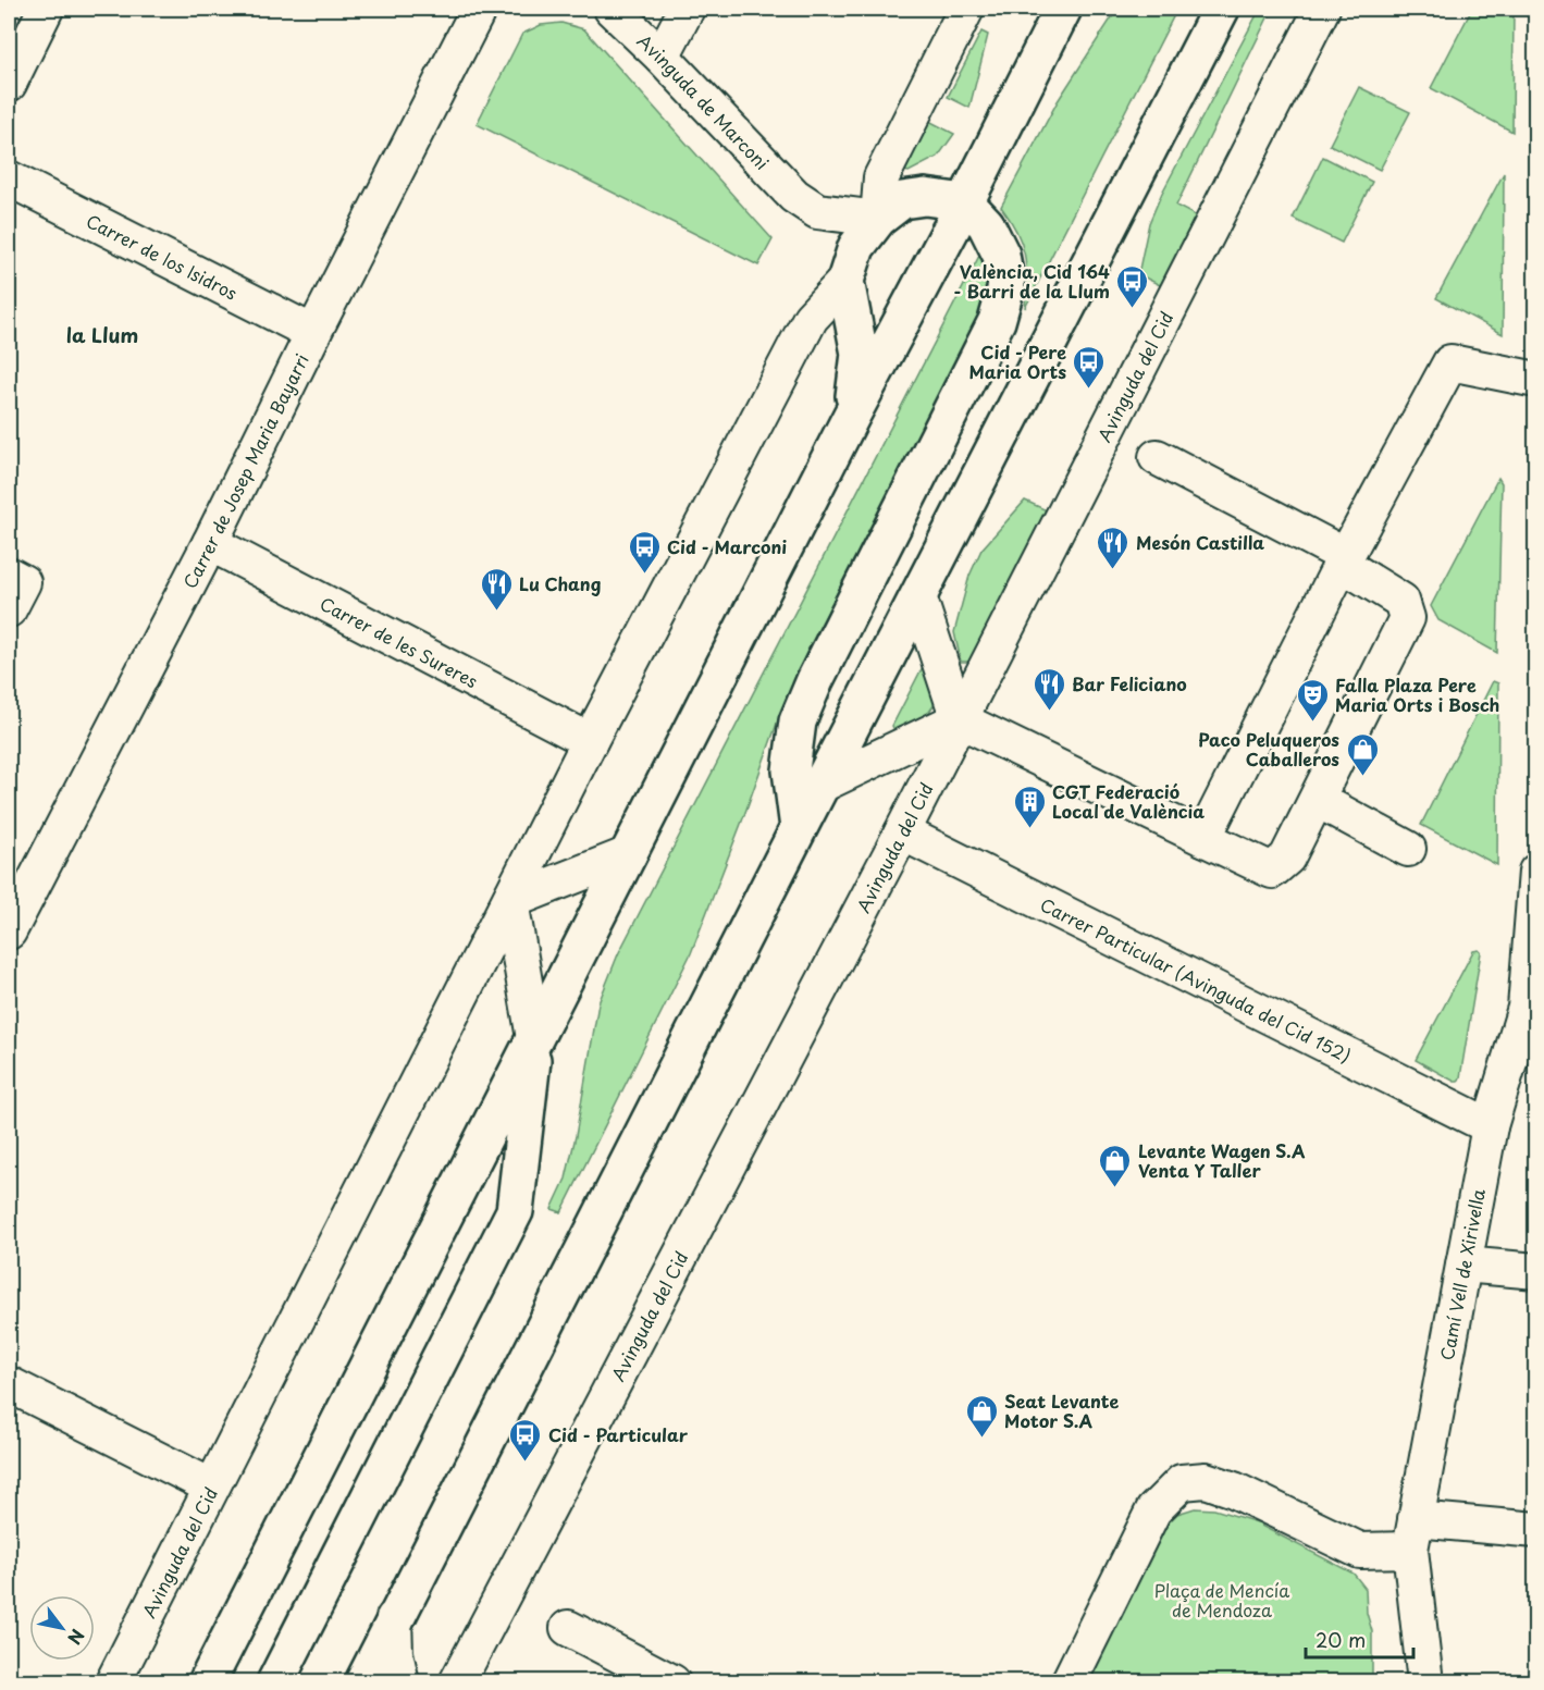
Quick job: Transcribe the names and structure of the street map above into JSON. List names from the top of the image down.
{
  "streets": {
    "street": [
      "Avinguda de Marconi",
      "Carrer de los Isidros",
      "Avinguda del Cid",
      "Carrer de Josep Maria Bayarri",
      "Carrer de les Sureres",
      "Carrer Particular (Avinguda del Cid 152)",
      "Camí Vell de Xirivella"
    ]
  },
  "crossings": [
    ["Carrer de los Isidros", "Carrer de Josep Maria Bayarri"],
    ["Avinguda del Cid", "Carrer de les Sureres"],
    ["Avinguda del Cid", "Carrer Particular (Avinguda del Cid 152)"],
    ["Carrer de Josep Maria Bayarri", "Carrer de les Sureres"],
    ["Carrer Particular (Avinguda del Cid 152)", "Camí Vell de Xirivella"]
  ],
  "districts": ["la Llum"],
  "parks": ["Plaça de Mencía de Mendoza"],
  "places": {
    "bus stop": [
      "València, Cid 164 - Barri de la Llum",
      "Cid - Pere Maria Orts",
      "Cid - Marconi",
      "Cid - Particular"
    ],
    "restaurant": ["Mesón Castilla", "Lu Chang", "Bar Feliciano"],
    "theatre": ["Falla Plaza Pere Maria Orts i Bosch"],
    "shop": ["Paco Peluqueros Caballeros", "Levante Wagen S.A Venta Y Taller", "Seat Levante Motor S.A"],
    "building": ["CGT Federació Local de València"]
  },
  "scale_bar": "20 m",
  "north": "bottom right"
}
